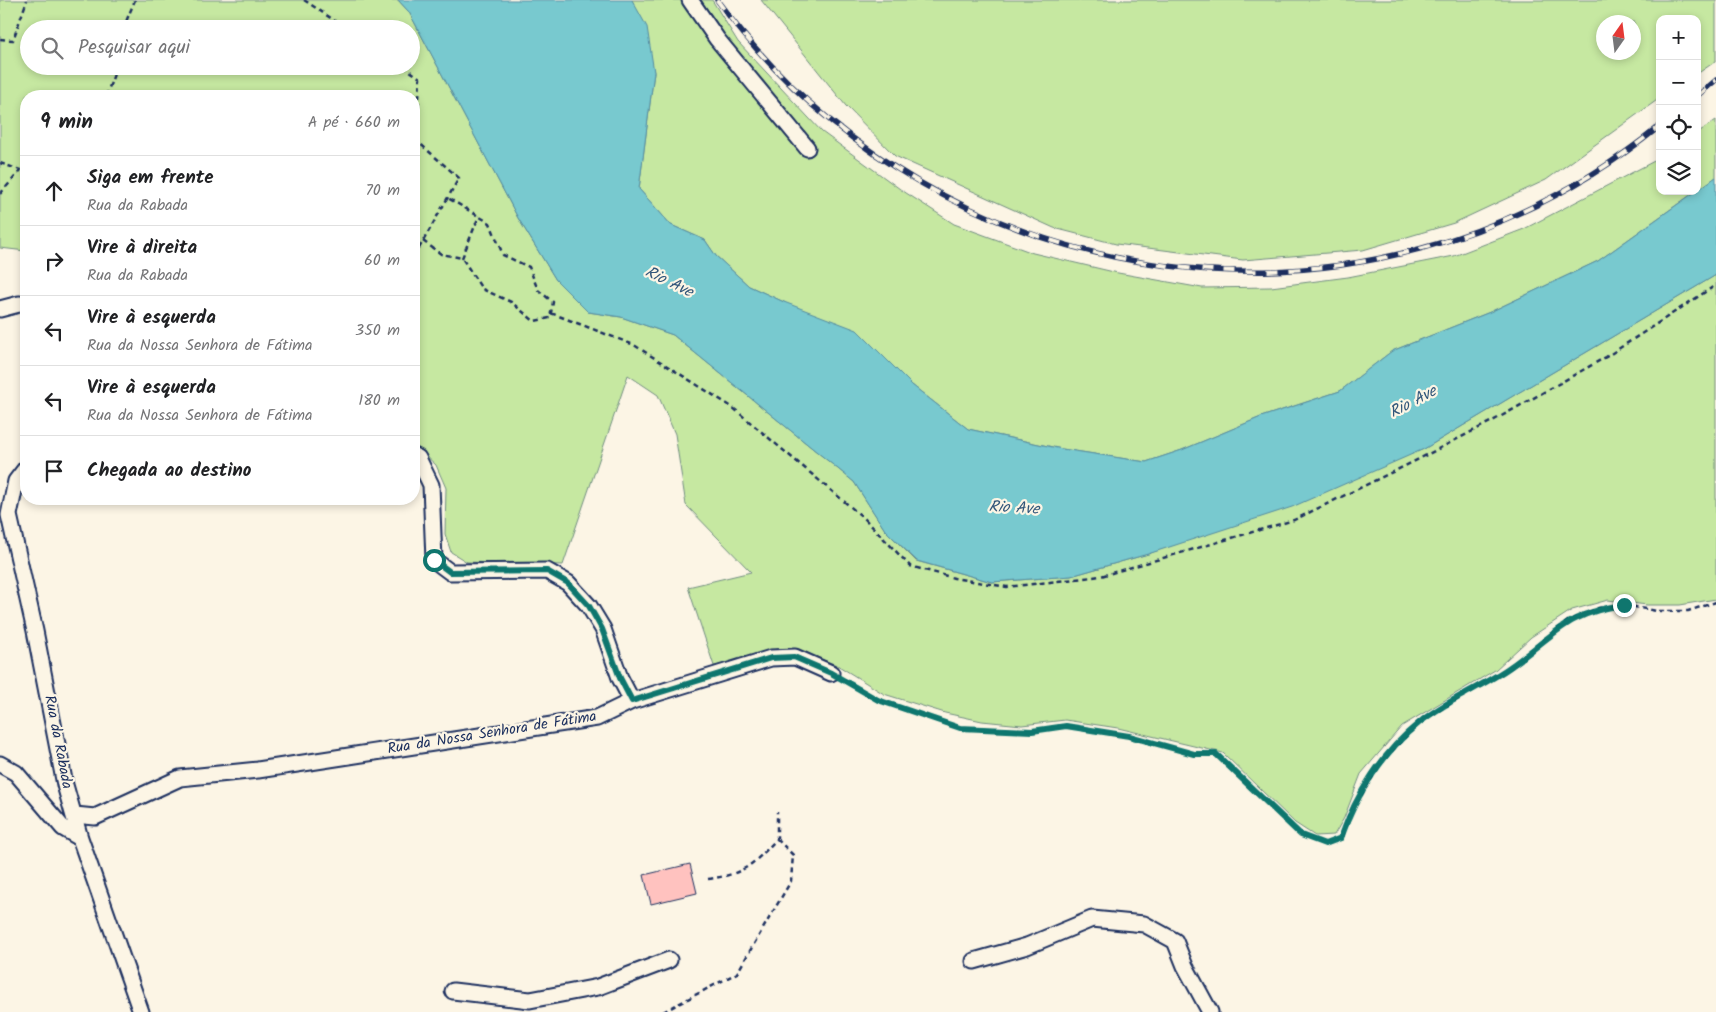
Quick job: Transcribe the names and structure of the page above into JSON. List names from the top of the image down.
{
  "streets": {
    "street": ["Rua da Nossa Senhora de Fátima", "Rua da Rabada"]
  },
  "crossings": [
    ["Rua da Nossa Senhora de Fátima", "Rua da Rabada"]
  ],
  "water": ["Rio Ave"],
  "north": "top",
  "page": {
    "map_buttons": ["+", "−"],
    "search": "Pesquisar aqui",
    "heading": ["9 min", "A pé · 660 m"],
    "list": [
      ["Siga em frente", "Rua da Rabada", "70 m"],
      ["Vire à direita", "Rua da Rabada", "60 m"],
      ["Vire à esquerda", "Rua da Nossa Senhora de Fátima", "350 m"],
      ["Vire à esquerda", "Rua da Nossa Senhora de Fátima", "180 m"],
      "Chegada ao destino"
    ]
  }
}
